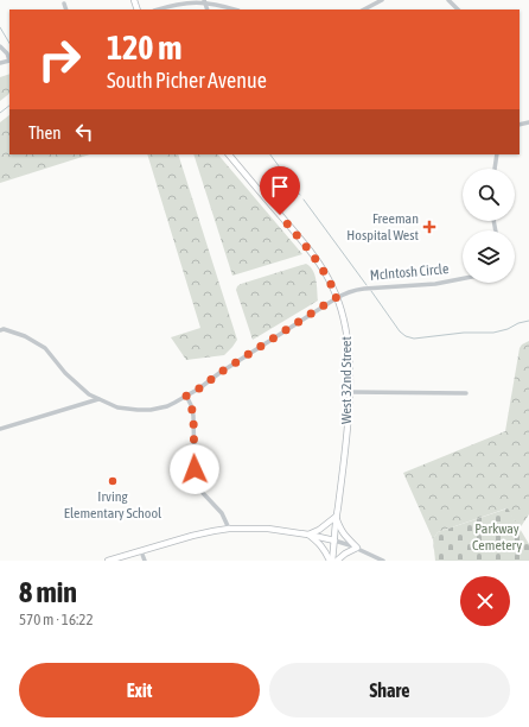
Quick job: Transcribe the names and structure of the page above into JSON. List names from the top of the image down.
{
  "streets": {
    "main road": ["West 32nd Street"],
    "street": ["McIntosh Circle"]
  },
  "crossings": [
    ["McIntosh Circle", "West 32nd Street"]
  ],
  "parks": ["Parkway Cemetery"],
  "places": {
    "health": ["Freeman Hospital West"],
    "other": ["Irving Elementary School"]
  },
  "page": {
    "turn": ["120 m", "South Picher Avenue"],
    "then": "Then",
    "heading": ["8 min", "570 m · 16:22"],
    "buttons": ["Exit", "Share"]
  }
}
